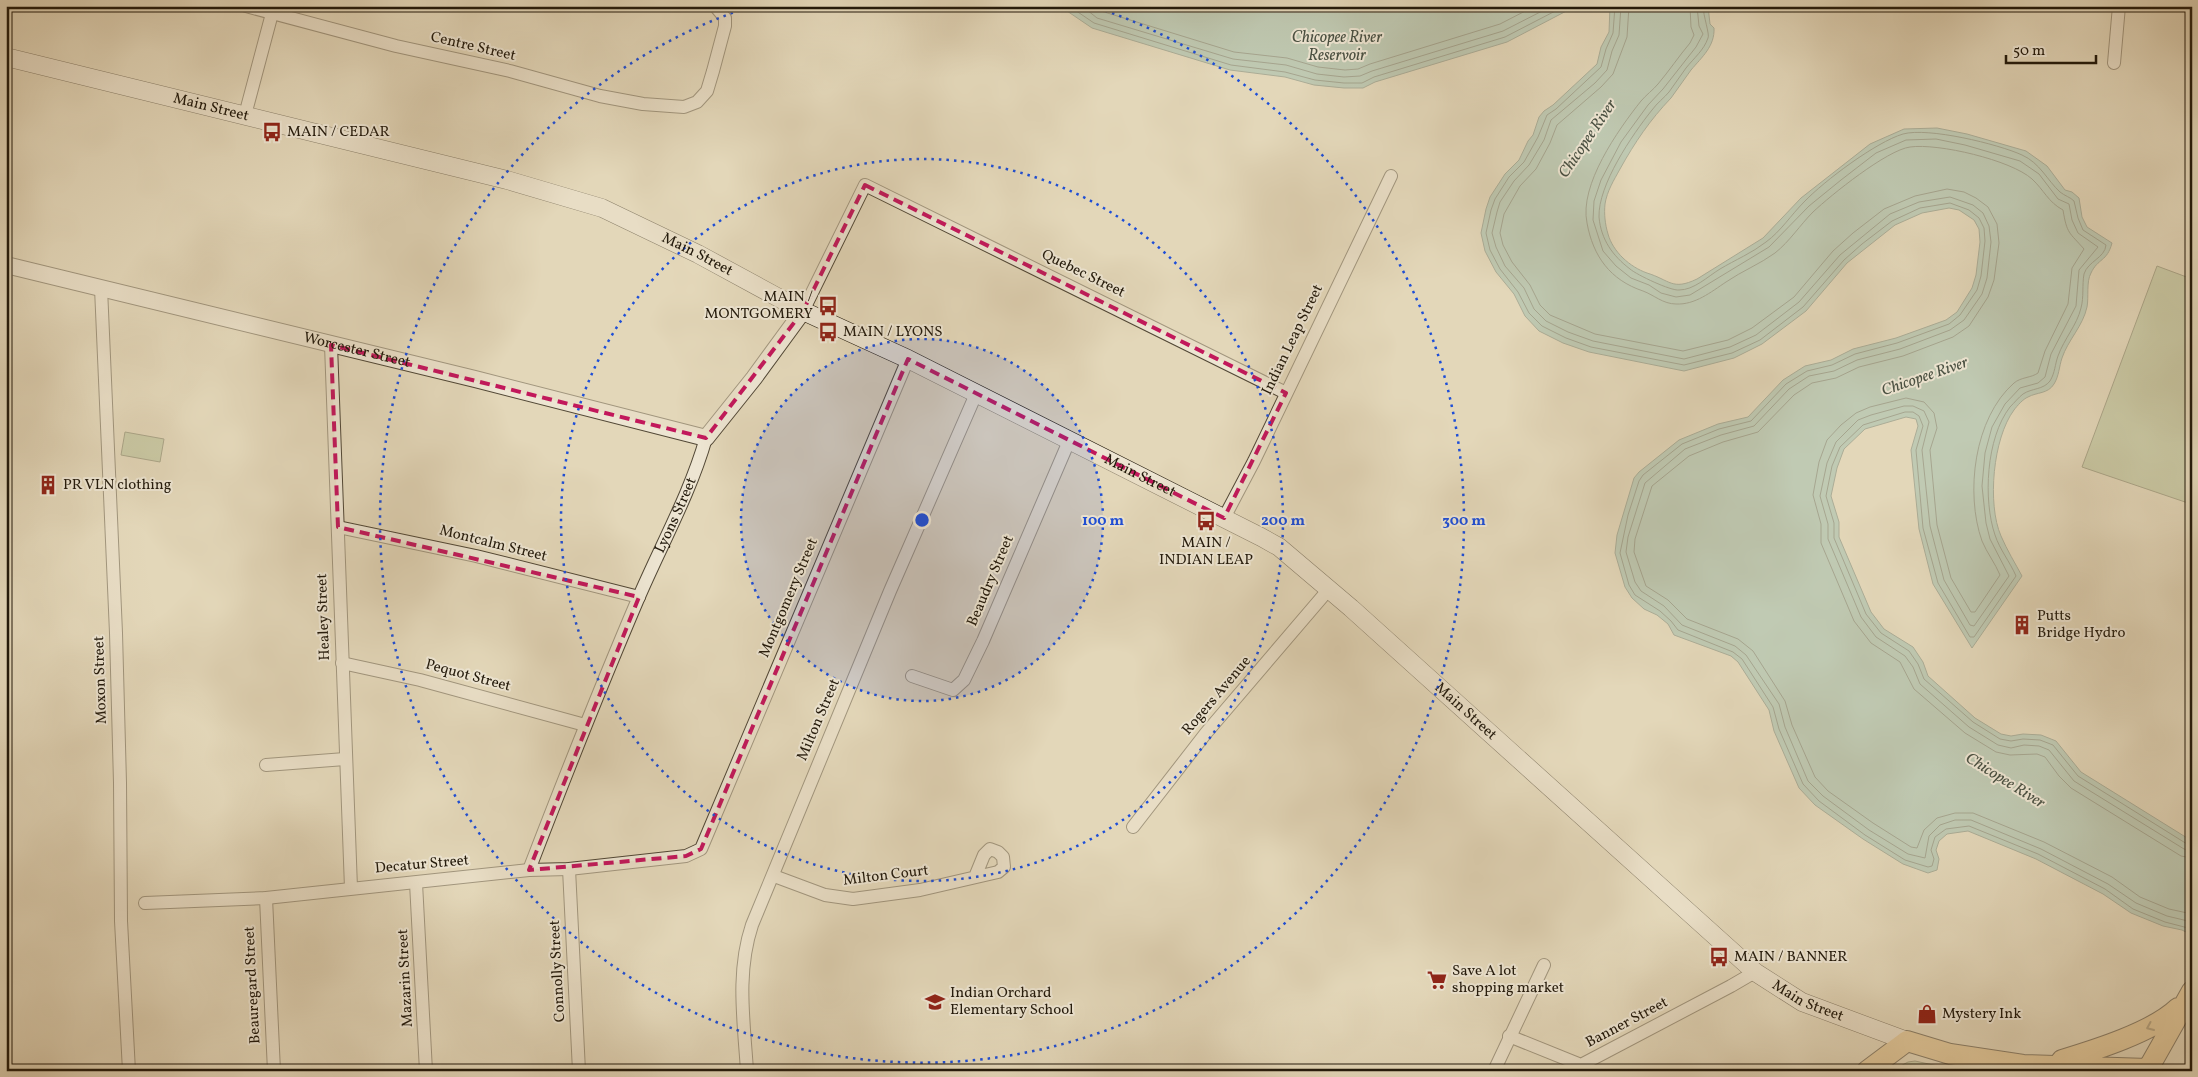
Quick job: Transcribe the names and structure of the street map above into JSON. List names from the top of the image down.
{
  "streets": {
    "main road": ["Main Street"],
    "street": [
      "Centre Street",
      "Quebec Street",
      "Indian Leap Street",
      "Worcester Street",
      "Lyons Street",
      "Montcalm Street",
      "Beaudry Street",
      "Montgomery Street",
      "Healey Street",
      "Pequot Street",
      "Moxon Street",
      "Rogers Avenue",
      "Milton Street",
      "Decatur Street",
      "Milton Court",
      "Connolly Street",
      "Mazarin Street",
      "Beauregard Street",
      "Banner Street"
    ]
  },
  "crossings": [
    ["Main Street", "Indian Leap Street"],
    ["Main Street", "Lyons Street"],
    ["Main Street", "Beaudry Street"],
    ["Main Street", "Montgomery Street"],
    ["Main Street", "Rogers Avenue"],
    ["Main Street", "Milton Street"],
    ["Main Street", "Banner Street"],
    ["Quebec Street", "Indian Leap Street"],
    ["Quebec Street", "Lyons Street"],
    ["Worcester Street", "Lyons Street"],
    ["Worcester Street", "Healey Street"],
    ["Worcester Street", "Moxon Street"],
    ["Lyons Street", "Montcalm Street"],
    ["Lyons Street", "Pequot Street"],
    ["Lyons Street", "Decatur Street"],
    ["Montcalm Street", "Healey Street"],
    ["Montgomery Street", "Decatur Street"],
    ["Healey Street", "Pequot Street"],
    ["Healey Street", "Decatur Street"],
    ["Milton Street", "Milton Court"],
    ["Decatur Street", "Connolly Street"],
    ["Decatur Street", "Mazarin Street"],
    ["Decatur Street", "Beauregard Street"]
  ],
  "water": ["Chicopee River Reservoir", "Chicopee River"],
  "places": {
    "bus stop": [
      "MAIN / CEDAR",
      "MAIN / MONTGOMERY",
      "MAIN / LYONS",
      "MAIN / INDIAN LEAP",
      "MAIN / BANNER"
    ],
    "building": ["PR VLN clothing", "Putts Bridge Hydro"],
    "supermarket": ["Save A lot shopping market"],
    "school or university": ["Indian Orchard Elementary School"],
    "shop": ["Mystery Ink"]
  },
  "scale_bar": "50 m",
  "rings": ["100 m", "200 m", "300 m"]
}
